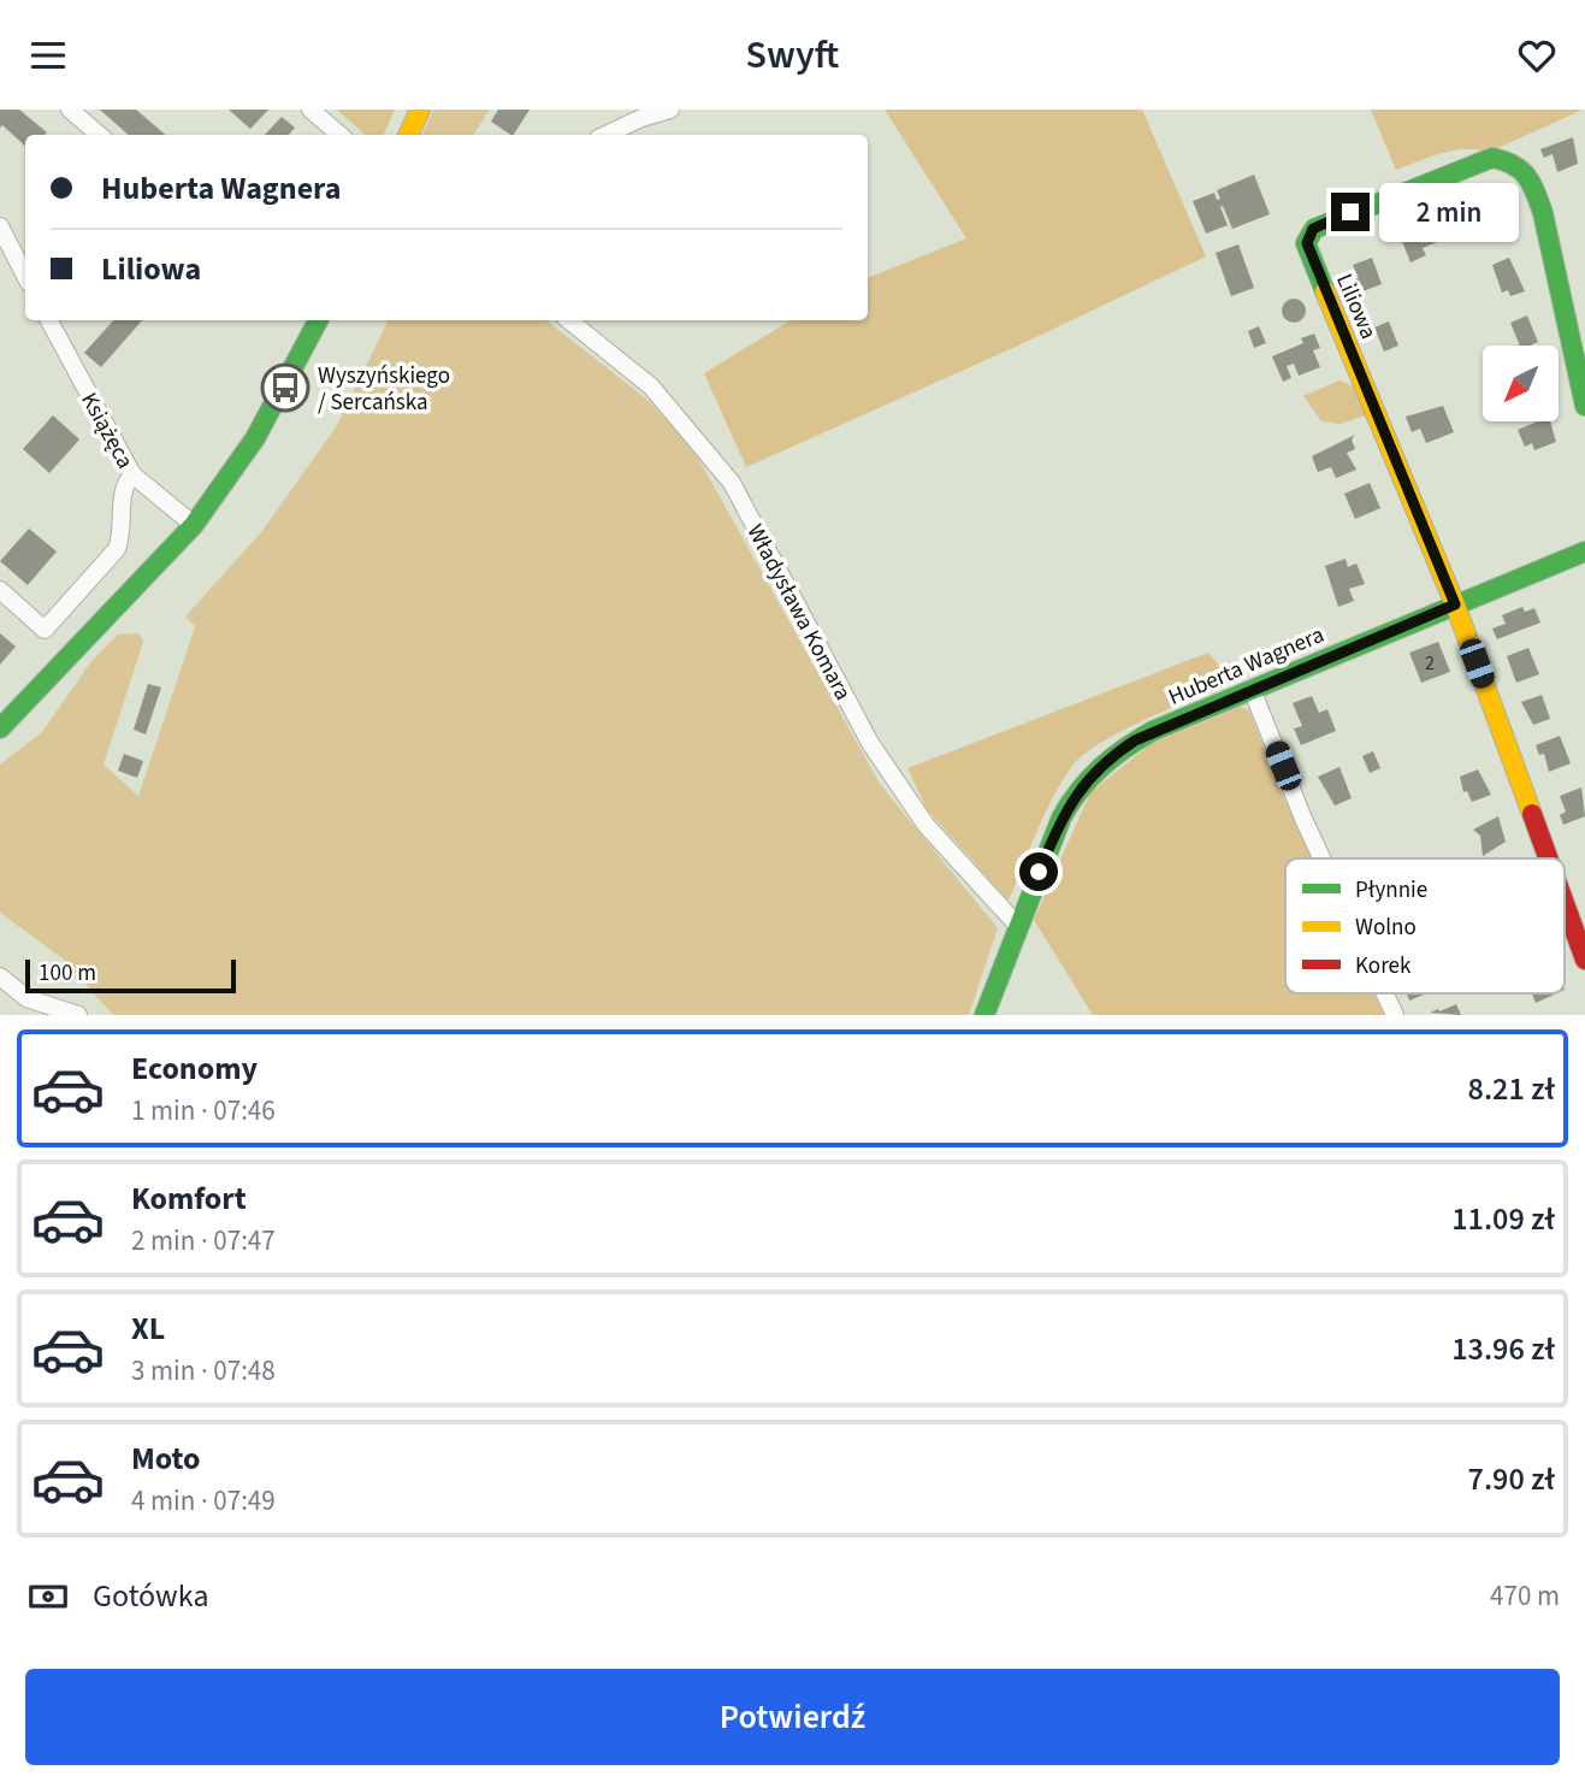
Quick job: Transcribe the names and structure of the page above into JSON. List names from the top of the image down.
{
  "streets": {
    "street": [
      "Liliowa",
      "Książęca",
      "Władysława Komara",
      "Huberta Wagnera"
    ]
  },
  "crossings": [
    ["Liliowa", "Huberta Wagnera"],
    ["Władysława Komara", "Huberta Wagnera"]
  ],
  "places": {
    "bus stop": ["Wyszyńskiego / Sercańska"]
  },
  "house_numbers": ["2"],
  "legend": ["Płynnie", "Wolno", "Korek"],
  "scale_bar": "100 m",
  "north": "bottom left",
  "page": {
    "header": "Swyft",
    "banner": ["Huberta Wagnera", "Liliowa"],
    "bubble": "2 min",
    "scale": "100 m",
    "list": [
      {
        "name": "Economy",
        "note": "1 min · 07:46",
        "value": "8.21 zł"
      },
      {
        "name": "Komfort",
        "note": "2 min · 07:47",
        "value": "11.09 zł"
      },
      {
        "name": "XL",
        "note": "3 min · 07:48",
        "value": "13.96 zł"
      },
      {
        "name": "Moto",
        "note": "4 min · 07:49",
        "value": "7.90 zł"
      }
    ],
    "pay": ["Gotówka", "470 m"],
    "buttons": "Potwierdź"
  }
}
